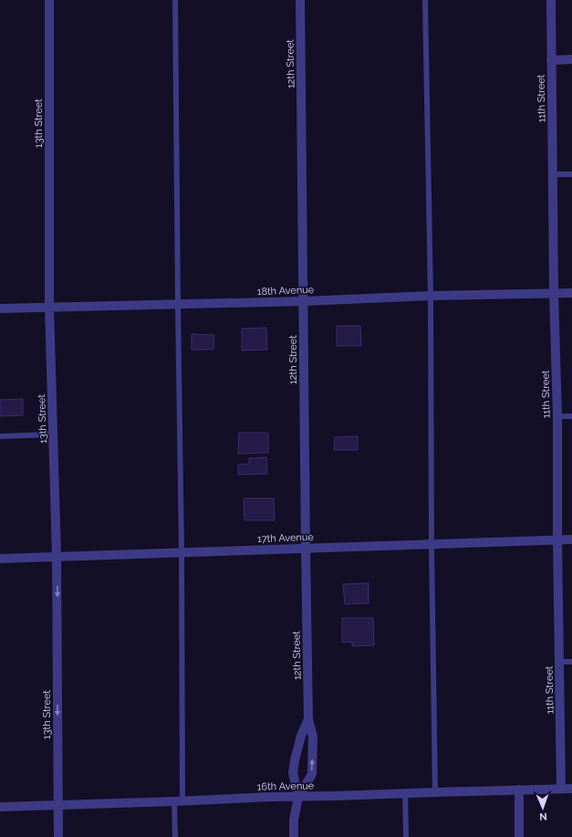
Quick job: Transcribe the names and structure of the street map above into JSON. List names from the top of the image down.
{
  "streets": {
    "street": [
      "12th Street",
      "11th Street",
      "13th Street",
      "18th Avenue",
      "17th Avenue",
      "16th Avenue"
    ]
  },
  "crossings": [
    ["12th Street", "18th Avenue"],
    ["12th Street", "17th Avenue"],
    ["12th Street", "16th Avenue"],
    ["11th Street", "18th Avenue"],
    ["11th Street", "17th Avenue"],
    ["11th Street", "16th Avenue"],
    ["13th Street", "18th Avenue"],
    ["13th Street", "17th Avenue"],
    ["13th Street", "16th Avenue"]
  ],
  "north": "bottom"
}
